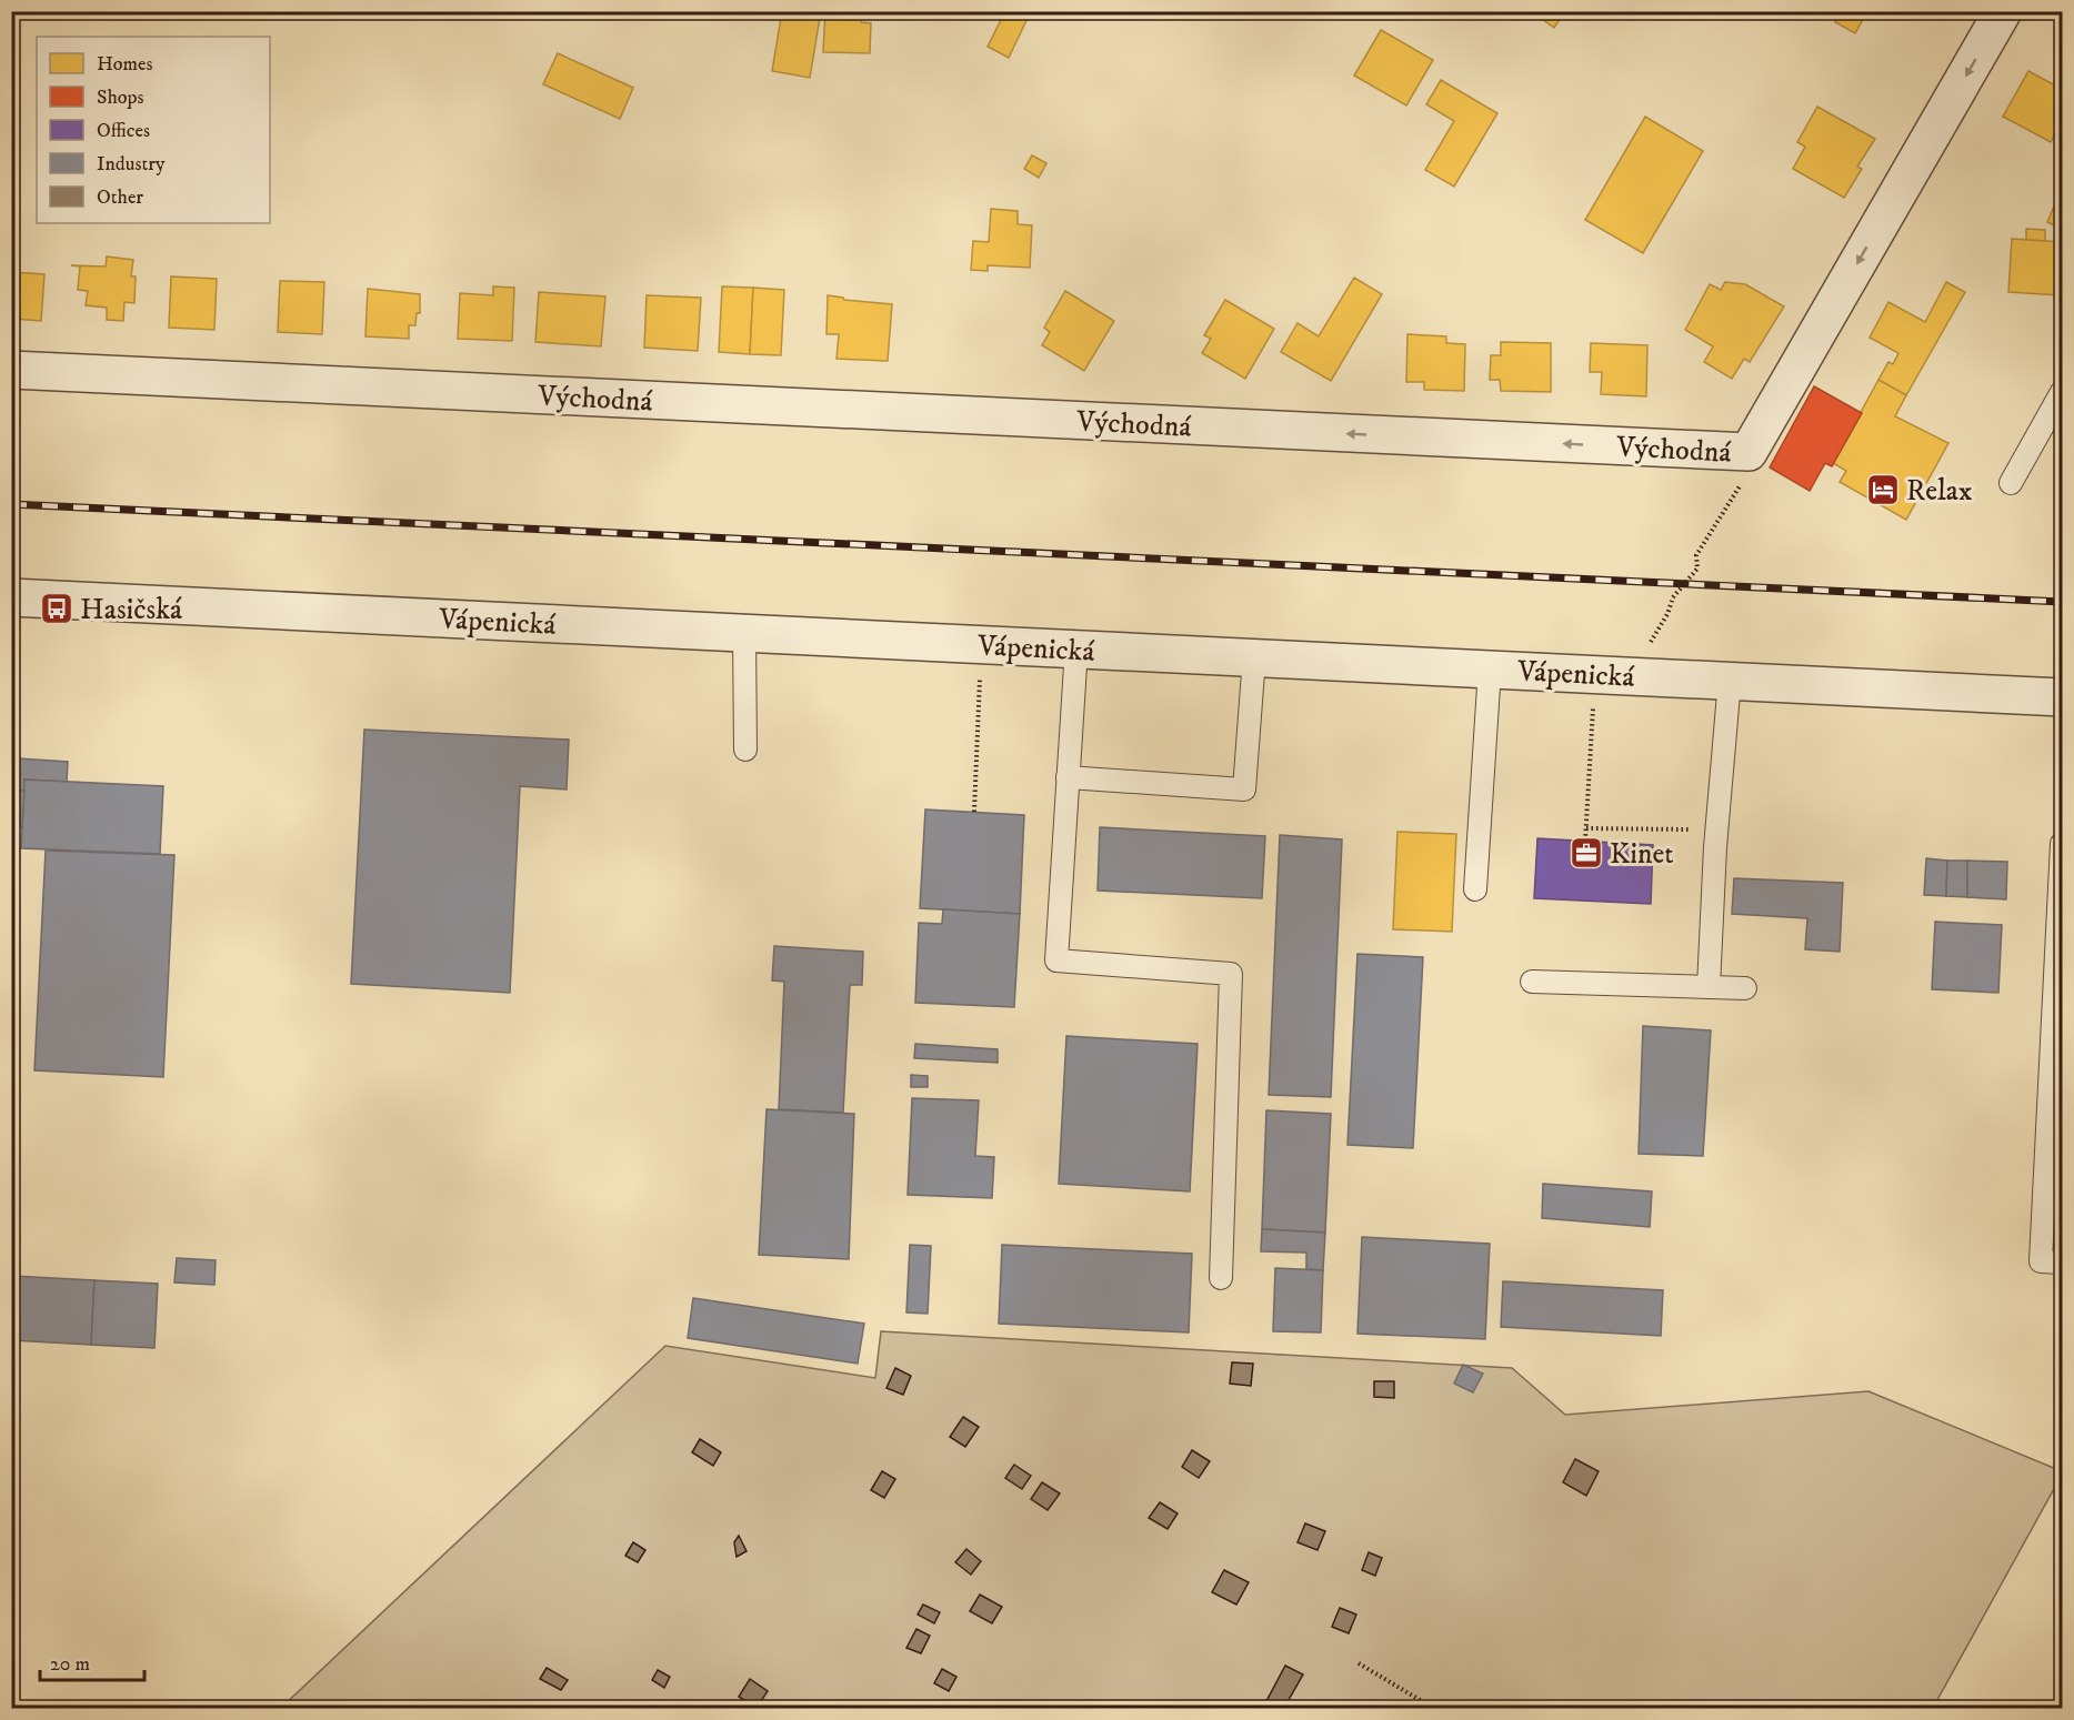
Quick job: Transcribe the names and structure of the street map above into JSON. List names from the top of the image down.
{
  "streets": {
    "street": ["Východná", "Vápenická"]
  },
  "one_way": ["Východná"],
  "places": {
    "hotel": ["Relax"],
    "bus stop": ["Hasičská"],
    "office": ["Kinet"]
  },
  "legend": [
    "Homes",
    "Shops",
    "Offices",
    "Industry",
    "Other"
  ],
  "scale_bar": "20 m"
}
